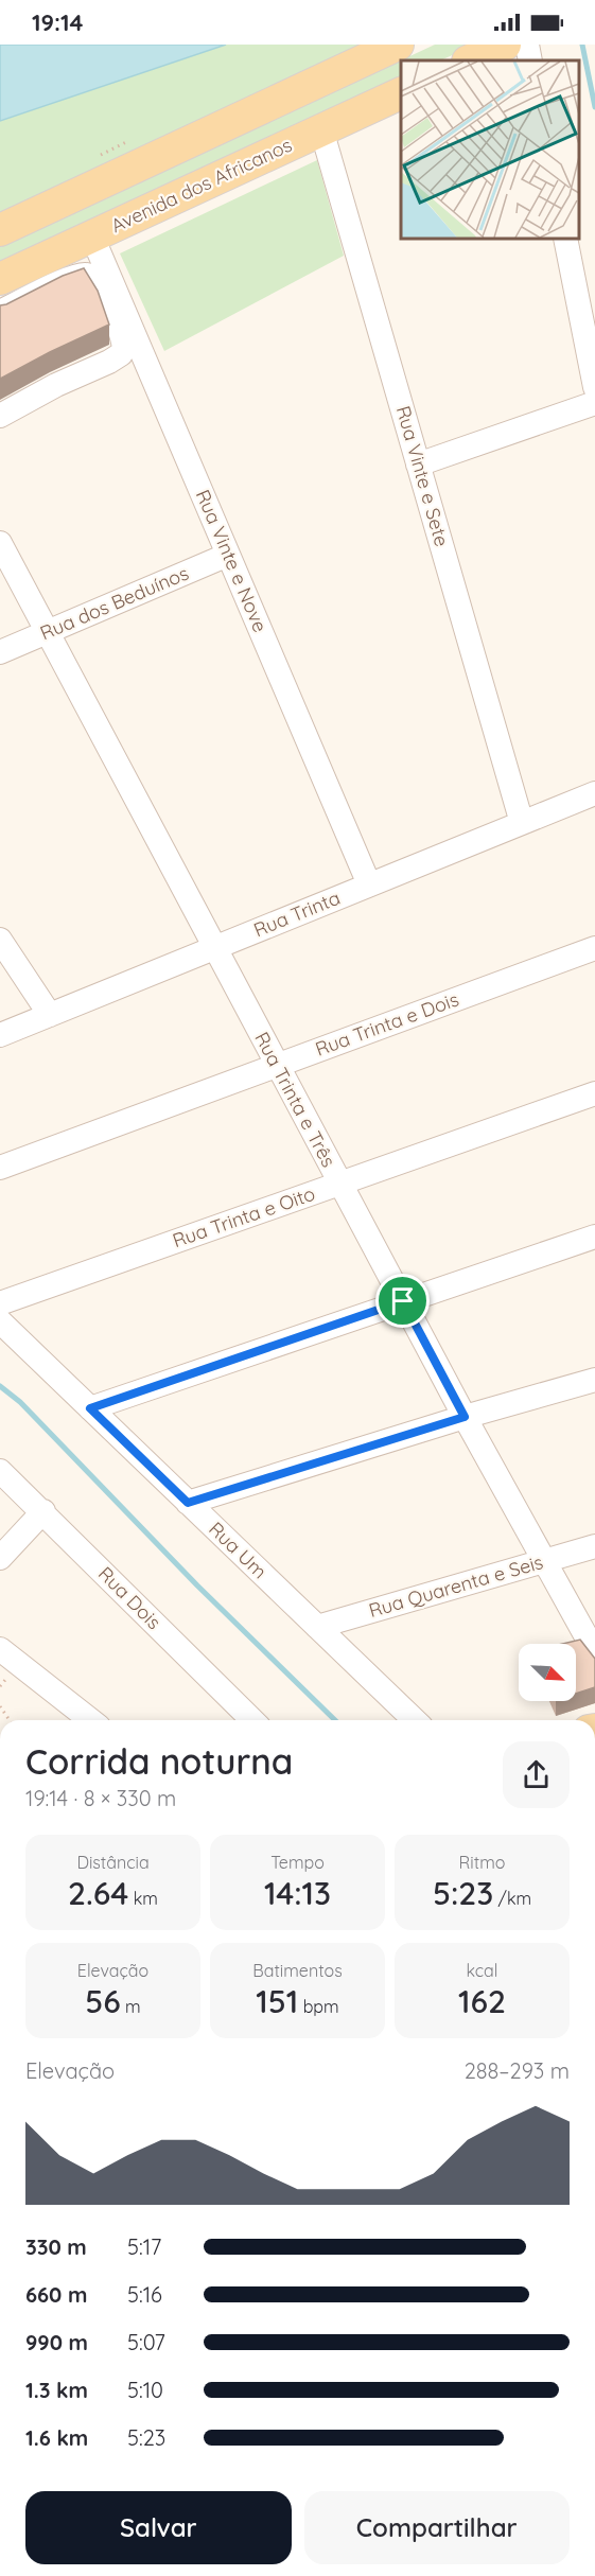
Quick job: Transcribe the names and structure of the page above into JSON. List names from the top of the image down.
{
  "streets": {
    "main road": ["Avenida dos Africanos"],
    "street": [
      "Rua Vinte e Sete",
      "Rua Vinte e Nove",
      "Rua dos Beduínos",
      "Rua Trinta",
      "Rua Trinta e Dois",
      "Rua Trinta e Três",
      "Rua Trinta e Oito",
      "Rua Um",
      "Rua Quarenta e Seis",
      "Rua Dois"
    ]
  },
  "crossings": [
    ["Avenida dos Africanos", "Rua Vinte e Sete"],
    ["Avenida dos Africanos", "Rua Vinte e Nove"],
    ["Rua Vinte e Sete", "Rua Trinta"],
    ["Rua Vinte e Nove", "Rua dos Beduínos"],
    ["Rua Vinte e Nove", "Rua Trinta"],
    ["Rua dos Beduínos", "Rua Trinta e Três"],
    ["Rua Trinta", "Rua Trinta e Três"],
    ["Rua Trinta e Dois", "Rua Trinta e Três"],
    ["Rua Trinta e Três", "Rua Trinta e Oito"],
    ["Rua Trinta e Três", "Rua Quarenta e Seis"],
    ["Rua Um", "Rua Quarenta e Seis"]
  ],
  "north": "bottom right",
  "page": {
    "status": "19:14",
    "heading": ["Corrida noturna", "19:14 · 8 × 330 m"],
    "stats": [
      ["Distância", "2.64 km"],
      ["Tempo", "14:13"],
      ["Ritmo", "5:23 /km"],
      ["Elevação", "56 m"],
      ["Batimentos", "151 bpm"],
      ["kcal", "162"]
    ],
    "chart": ["Elevação", "288–293 m"],
    "list": [
      {
        "name": "330 m",
        "note": "5:17"
      },
      {
        "name": "660 m",
        "note": "5:16"
      },
      {
        "name": "990 m",
        "note": "5:07"
      },
      {
        "name": "1.3 km",
        "note": "5:10"
      },
      {
        "name": "1.6 km",
        "note": "5:23"
      }
    ],
    "buttons": ["Salvar", "Compartilhar"]
  }
}
